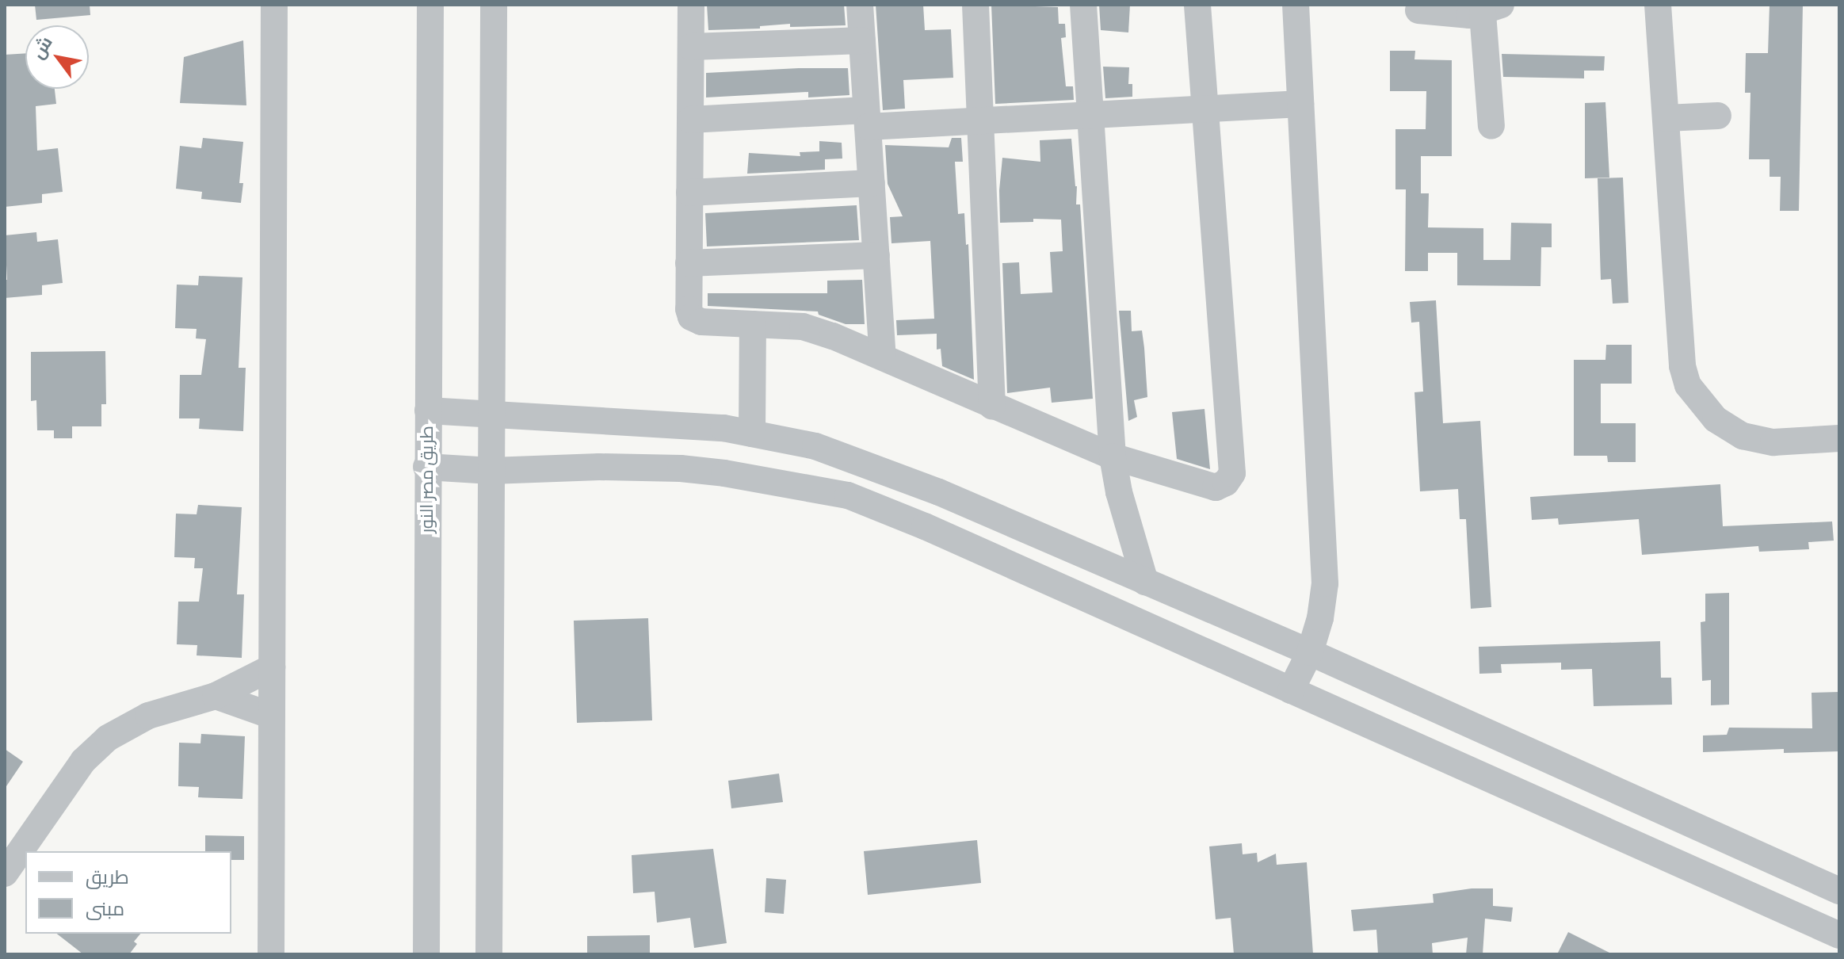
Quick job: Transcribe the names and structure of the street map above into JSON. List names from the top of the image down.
{
  "streets": {
    "street": ["طريق مصر النور"]
  },
  "legend": ["طريق", "مبنى"],
  "north": "top left"
}
